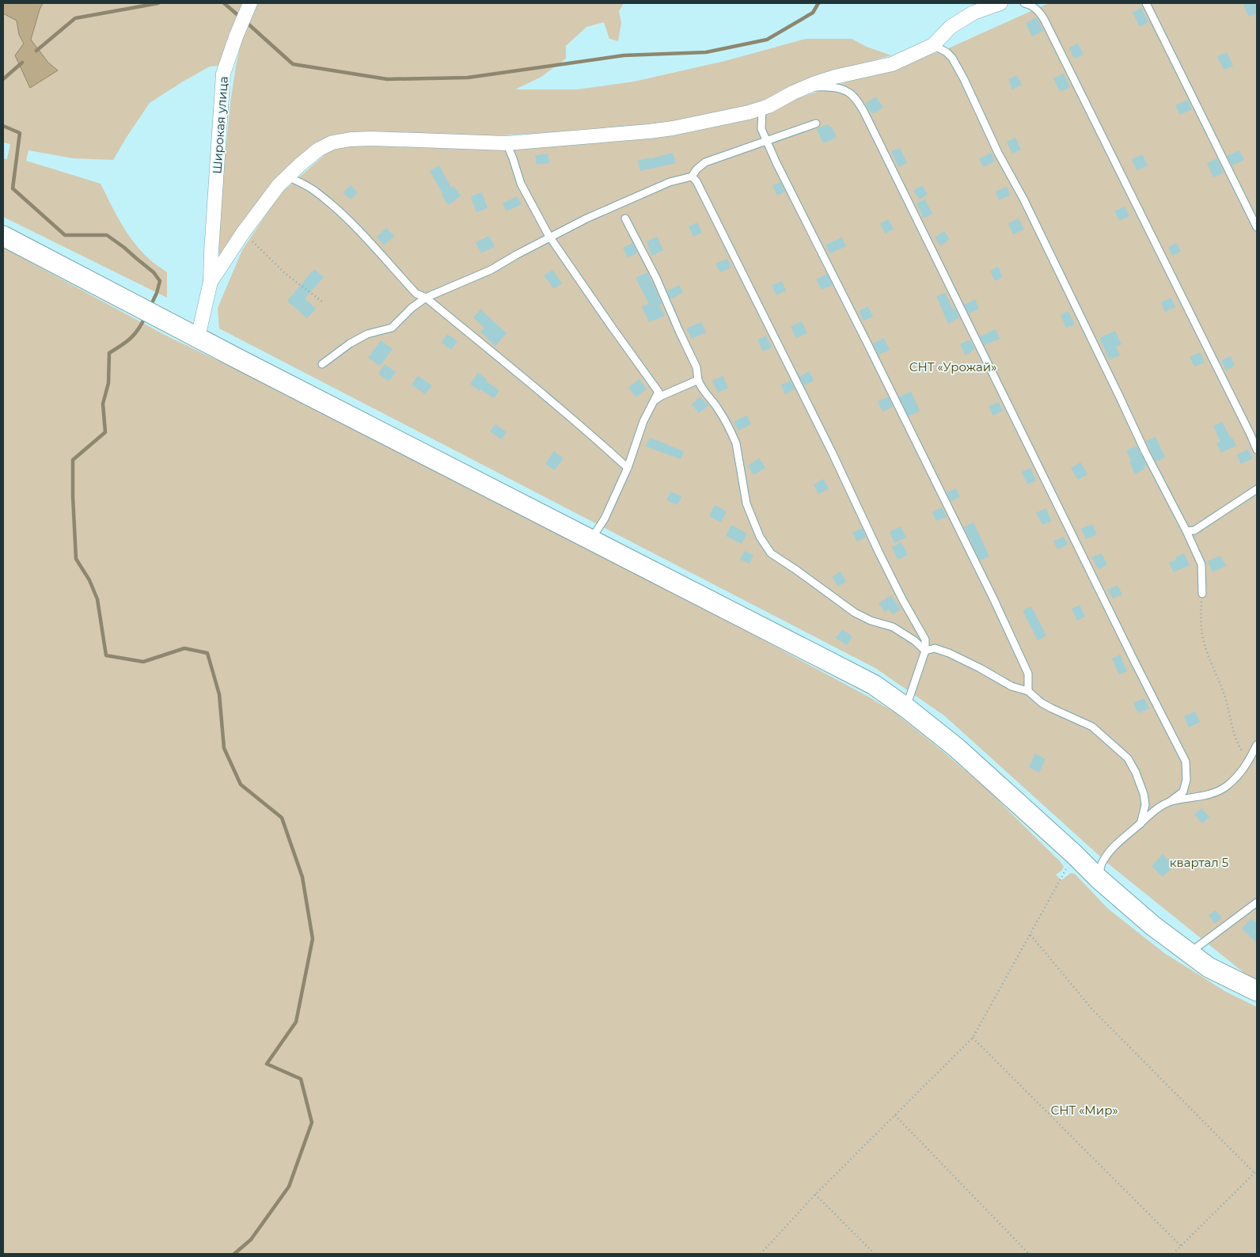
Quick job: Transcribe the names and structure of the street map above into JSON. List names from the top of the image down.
{
  "streets": {
    "street": ["Широкая улица"]
  },
  "parks": ["СНТ «Урожай»", "квартал 5", "СНТ «Мир»"]
}
